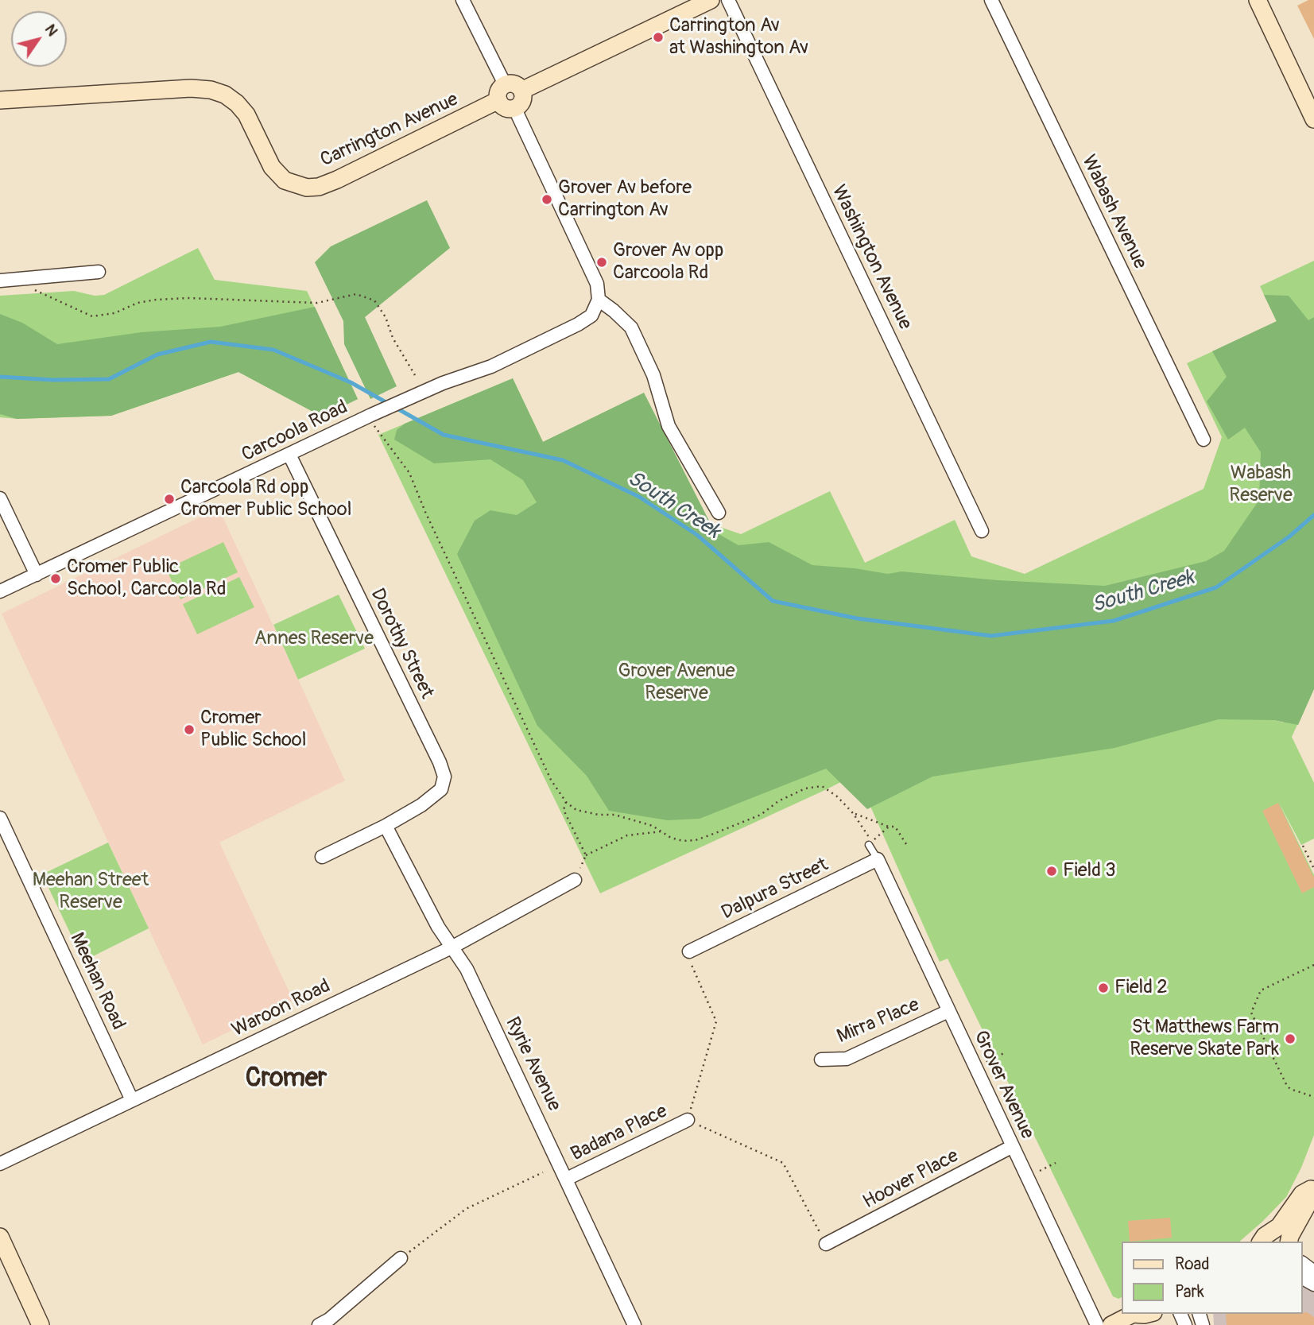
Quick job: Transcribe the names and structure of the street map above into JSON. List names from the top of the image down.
{
  "streets": {
    "street": [
      "Carrington Avenue",
      "Wabash Avenue",
      "Washington Avenue",
      "Carcoola Road",
      "Dorothy Street",
      "Dalpura Street",
      "Meehan Road",
      "Waroon Road",
      "Mirra Place",
      "Ryrie Avenue",
      "Grover Avenue",
      "Badana Place",
      "Hoover Place"
    ]
  },
  "crossings": [
    ["Carcoola Road", "Dorothy Street"],
    ["Dorothy Street", "Ryrie Avenue"],
    ["Dalpura Street", "Grover Avenue"],
    ["Meehan Road", "Waroon Road"],
    ["Waroon Road", "Ryrie Avenue"],
    ["Mirra Place", "Grover Avenue"],
    ["Ryrie Avenue", "Badana Place"],
    ["Grover Avenue", "Hoover Place"]
  ],
  "districts": ["Cromer"],
  "water": ["South Creek"],
  "parks": [
    "Wabash Reserve",
    "Annes Reserve",
    "Grover Avenue Reserve",
    "Meehan Street Reserve"
  ],
  "places": [
    "Carrington Av at Washington Av",
    "Grover Av before Carrington Av",
    "Grover Av opp Carcoola Rd",
    "Carcoola Rd opp Cromer Public School",
    "Cromer Public School, Carcoola Rd",
    "Cromer Public School",
    "Field 3",
    "Field 2",
    "St Matthews Farm Reserve Skate Park"
  ],
  "legend": ["Road", "Park"],
  "north": "top right"
}
